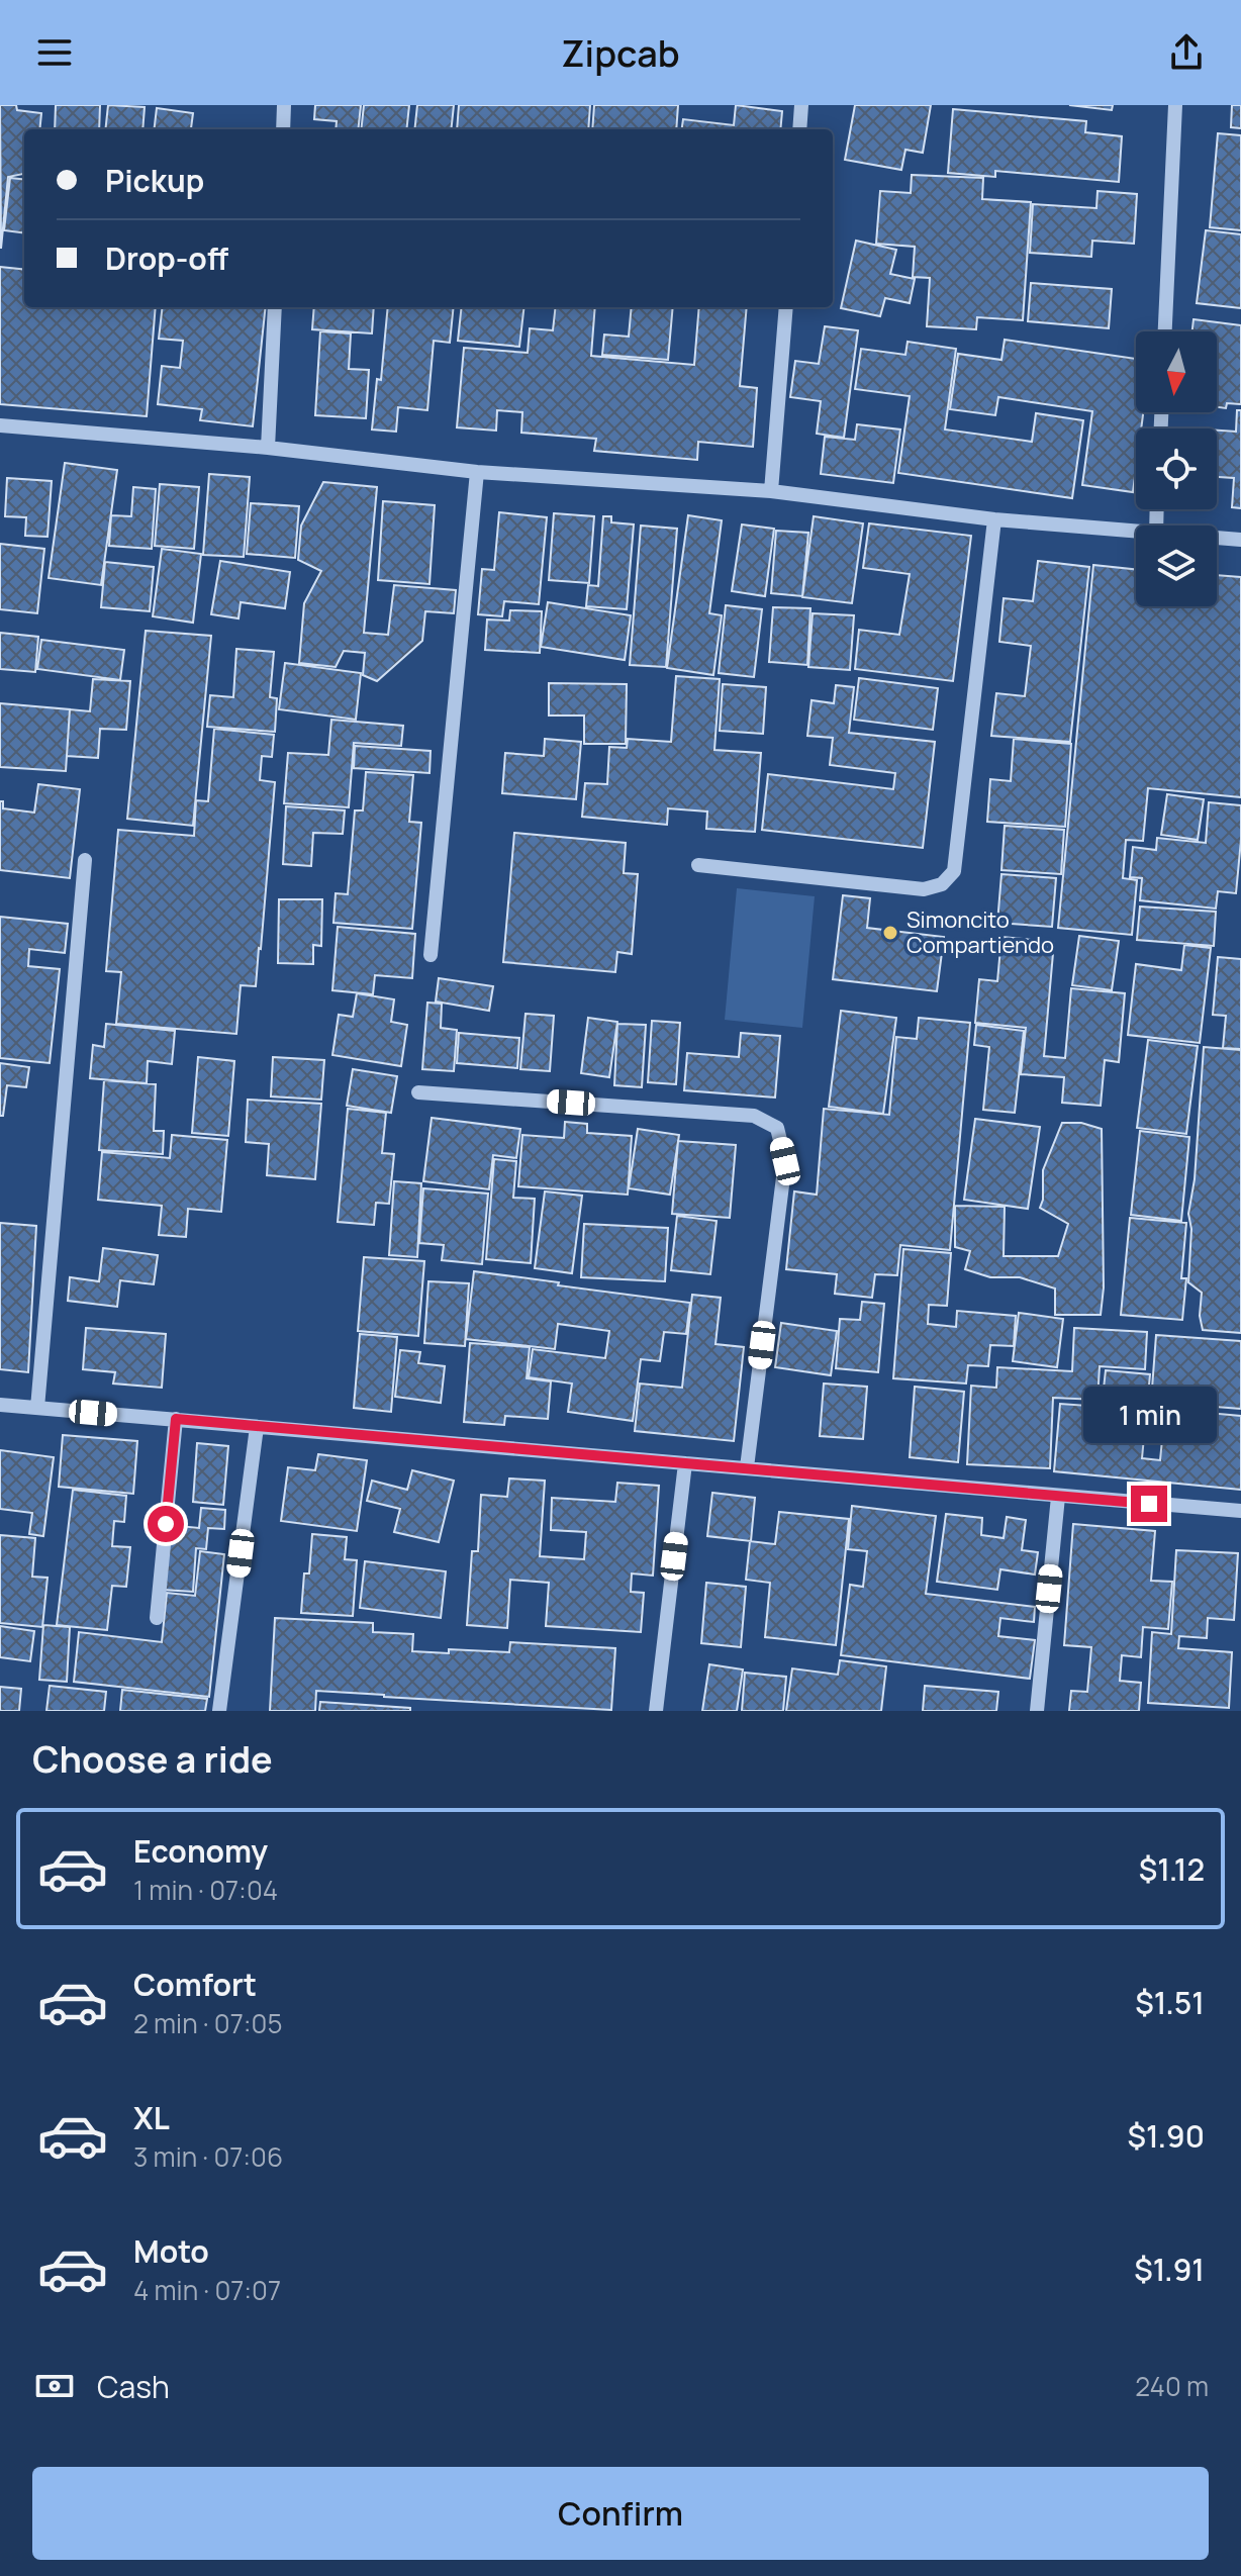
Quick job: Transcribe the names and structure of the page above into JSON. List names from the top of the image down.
{
  "places": ["Simoncito Compartiendo"],
  "north": "bottom",
  "page": {
    "header": "Zipcab",
    "banner": ["Pickup", "Drop-off"],
    "bubble": "1 min",
    "heading": "Choose a ride",
    "list": [
      {
        "name": "Economy",
        "note": "1 min · 07:04",
        "value": "$1.12"
      },
      {
        "name": "Comfort",
        "note": "2 min · 07:05",
        "value": "$1.51"
      },
      {
        "name": "XL",
        "note": "3 min · 07:06",
        "value": "$1.90"
      },
      {
        "name": "Moto",
        "note": "4 min · 07:07",
        "value": "$1.91"
      }
    ],
    "pay": ["Cash", "240 m"],
    "buttons": "Confirm"
  }
}
